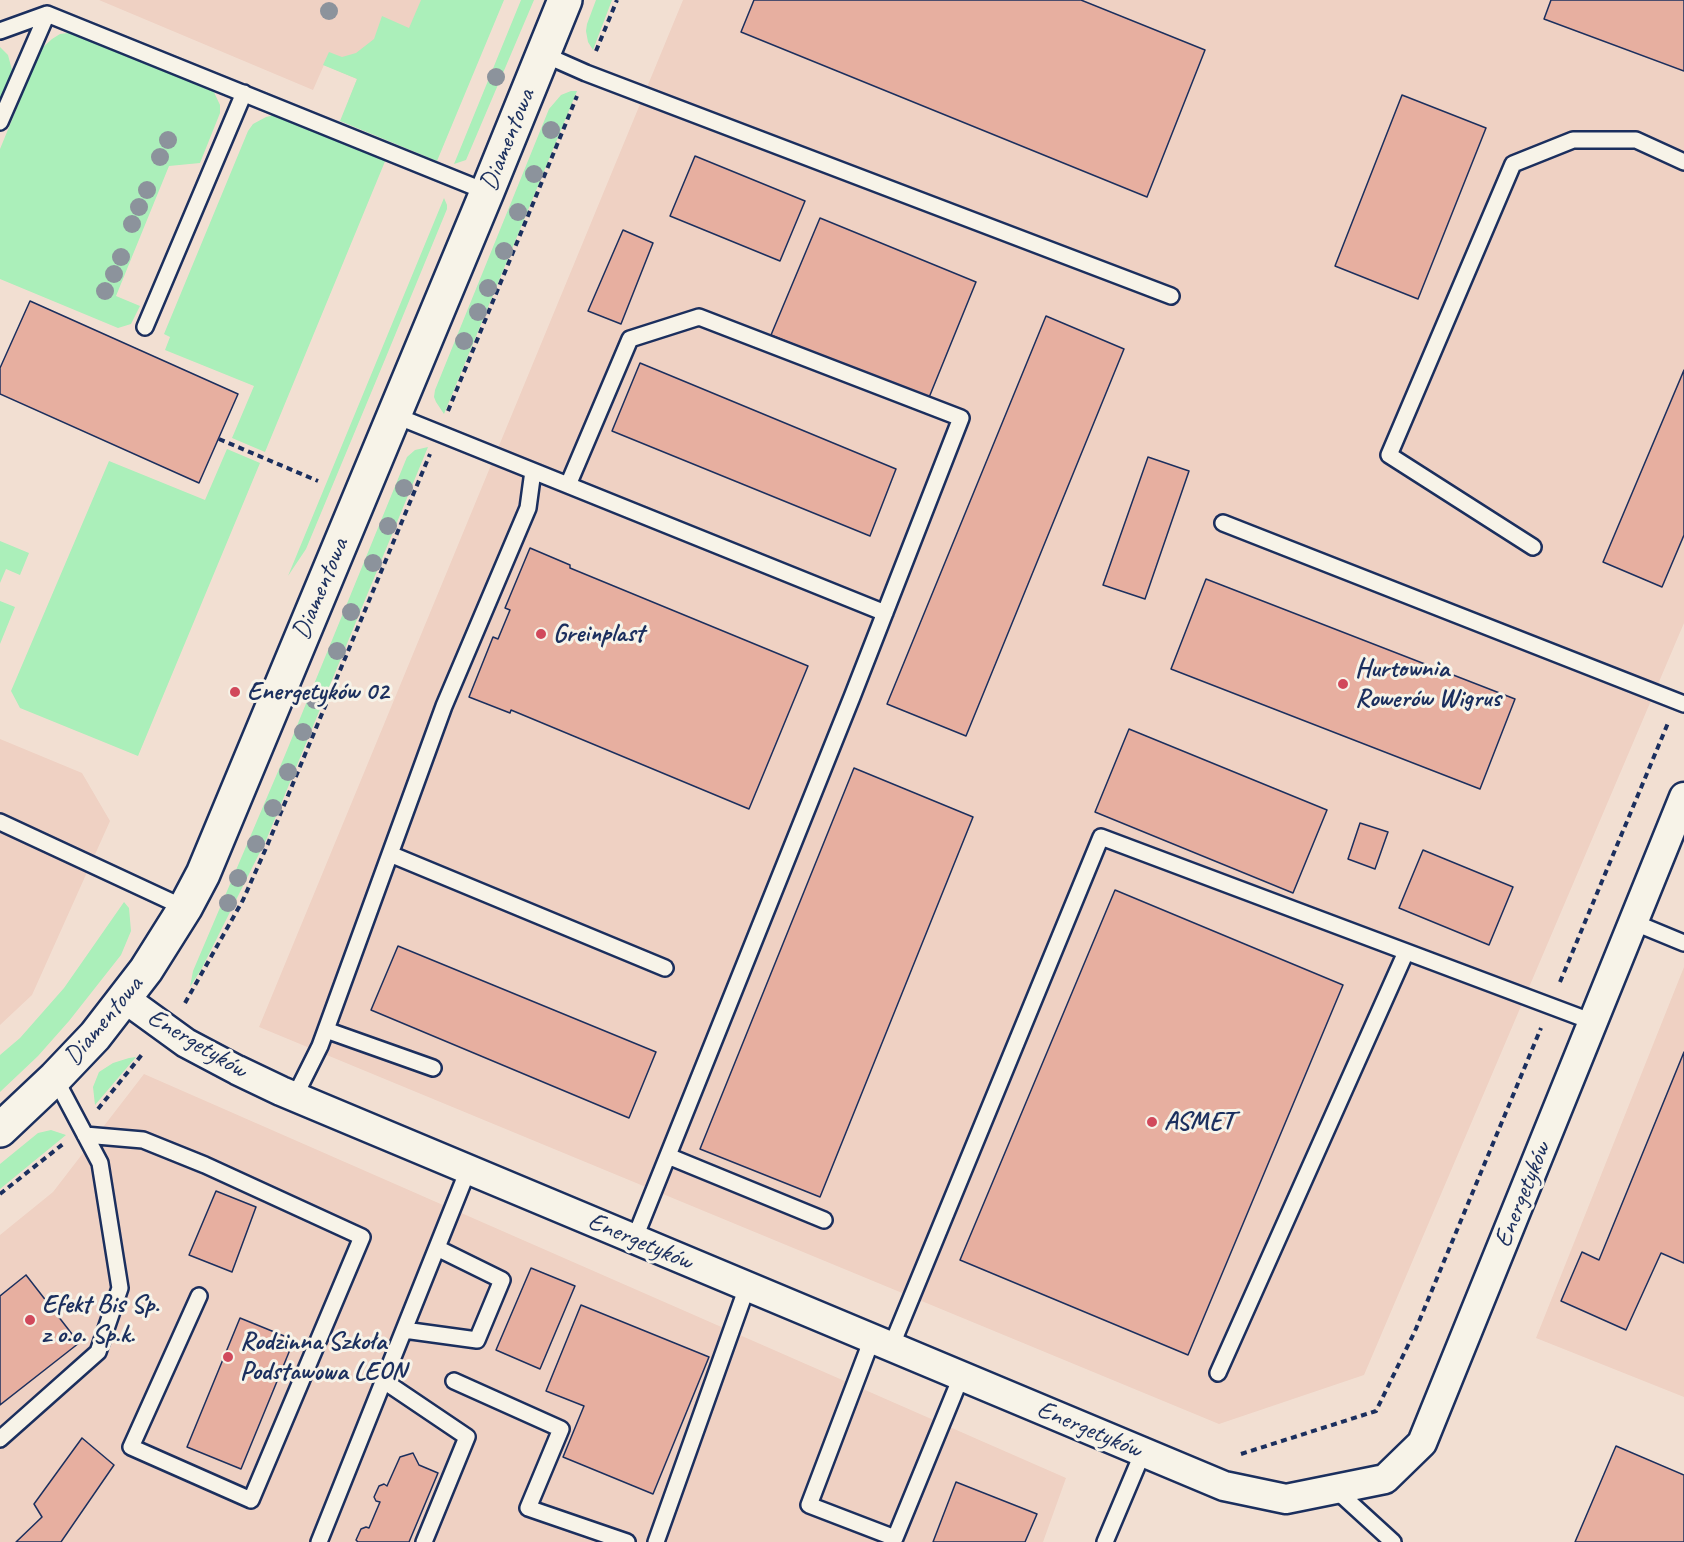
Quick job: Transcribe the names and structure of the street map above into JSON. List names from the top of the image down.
{
  "streets": {
    "street": ["Diamentowa", "Energetyków"]
  },
  "crossings": [
    ["Diamentowa", "Energetyków"]
  ],
  "places": [
    "Greinplast",
    "Hurtownia Rowerów Wigrus",
    "Energetyków 02",
    "ASMET",
    "Efekt Bis Sp. z o.o. Sp.k.",
    "Rodzinna Szkoła Podstawowa LEON"
  ]
}
